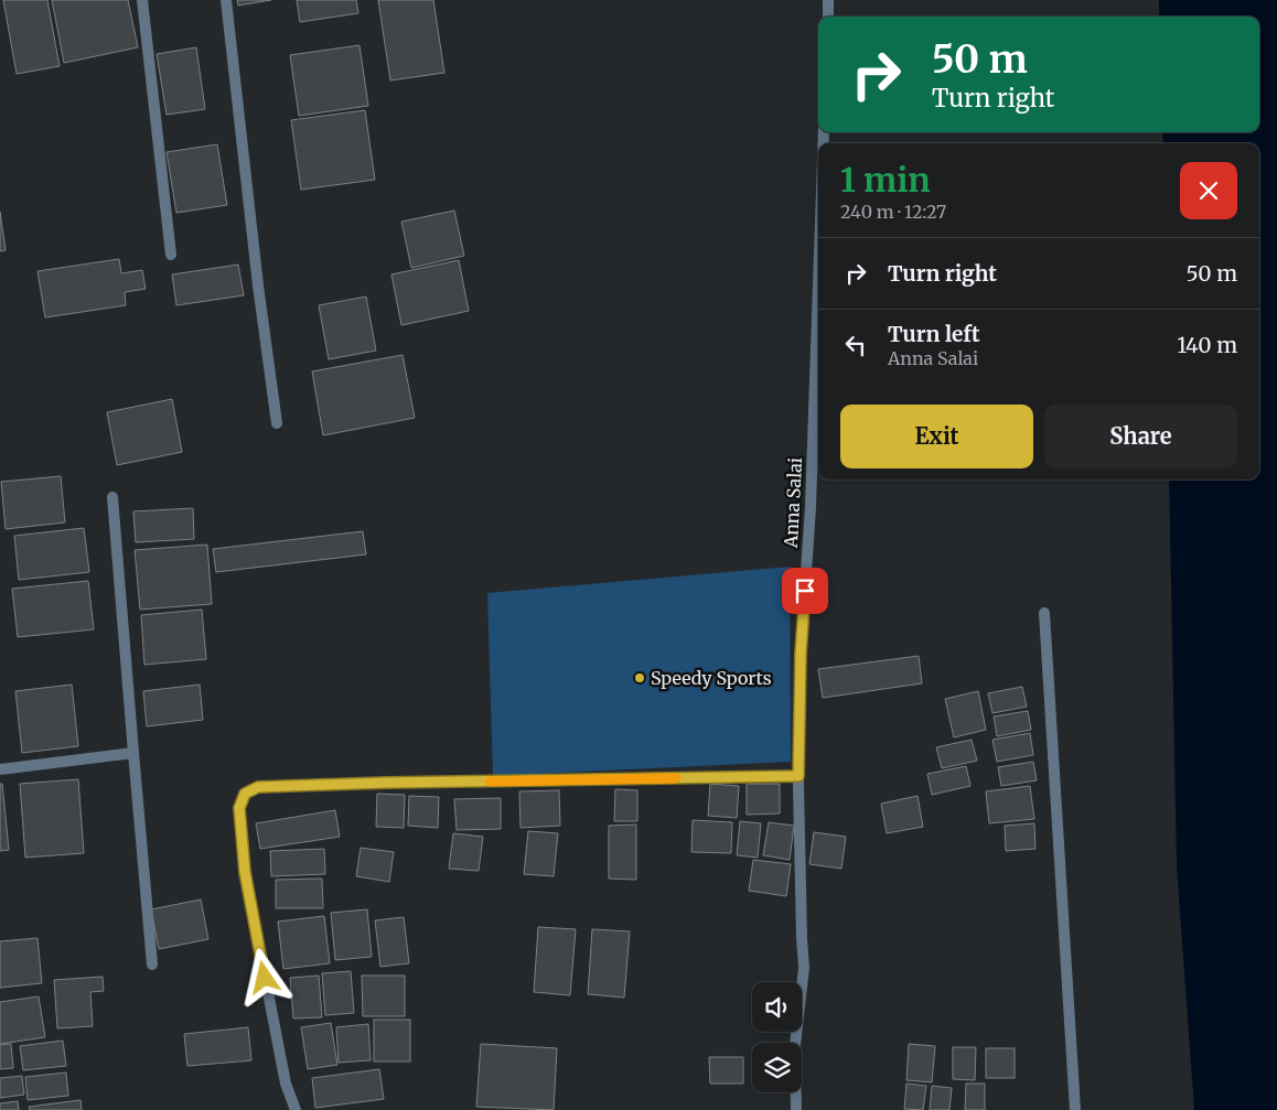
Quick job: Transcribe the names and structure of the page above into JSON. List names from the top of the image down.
{
  "streets": {
    "street": ["Anna Salai"]
  },
  "places": ["Speedy Sports"],
  "page": {
    "turn": ["50 m", "Turn right"],
    "heading": ["1 min", "240 m · 12:27"],
    "list": [
      {
        "name": "Turn right",
        "value": "50 m"
      },
      {
        "name": "Turn left",
        "note": "Anna Salai",
        "value": "140 m"
      }
    ],
    "buttons": ["Exit", "Share"]
  }
}
